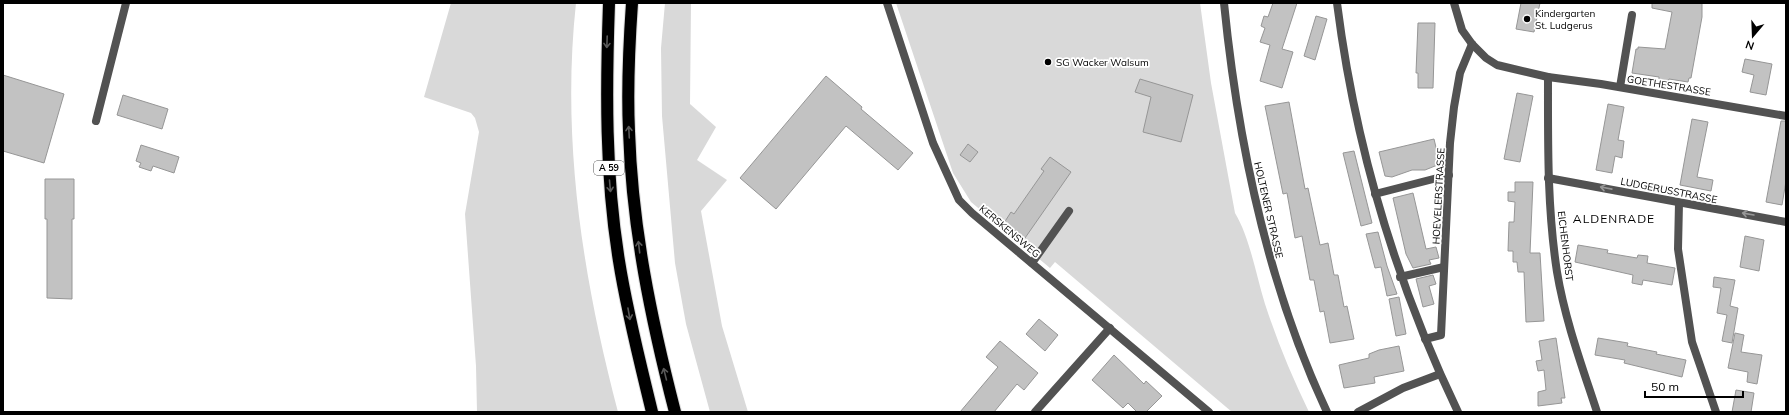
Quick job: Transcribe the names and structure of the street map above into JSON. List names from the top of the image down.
{
  "streets": {
    "highway": ["A 59"],
    "street": [
      "GOETHESTRASSE",
      "LUDGERUSSTRASSE",
      "HOEVELERSTRASSE",
      "HOLTENER STRASSE",
      "KERSKENSWEG",
      "EICHENHORST"
    ]
  },
  "crossings": [
    ["GOETHESTRASSE", "EICHENHORST"],
    ["LUDGERUSSTRASSE", "EICHENHORST"]
  ],
  "one_way": ["LUDGERUSSTRASSE"],
  "districts": ["ALDENRADE"],
  "places": ["Kindergarten St. Ludgerus", "SG Wacker Walsum"],
  "scale_bar": "50 m",
  "north": "bottom"
}
